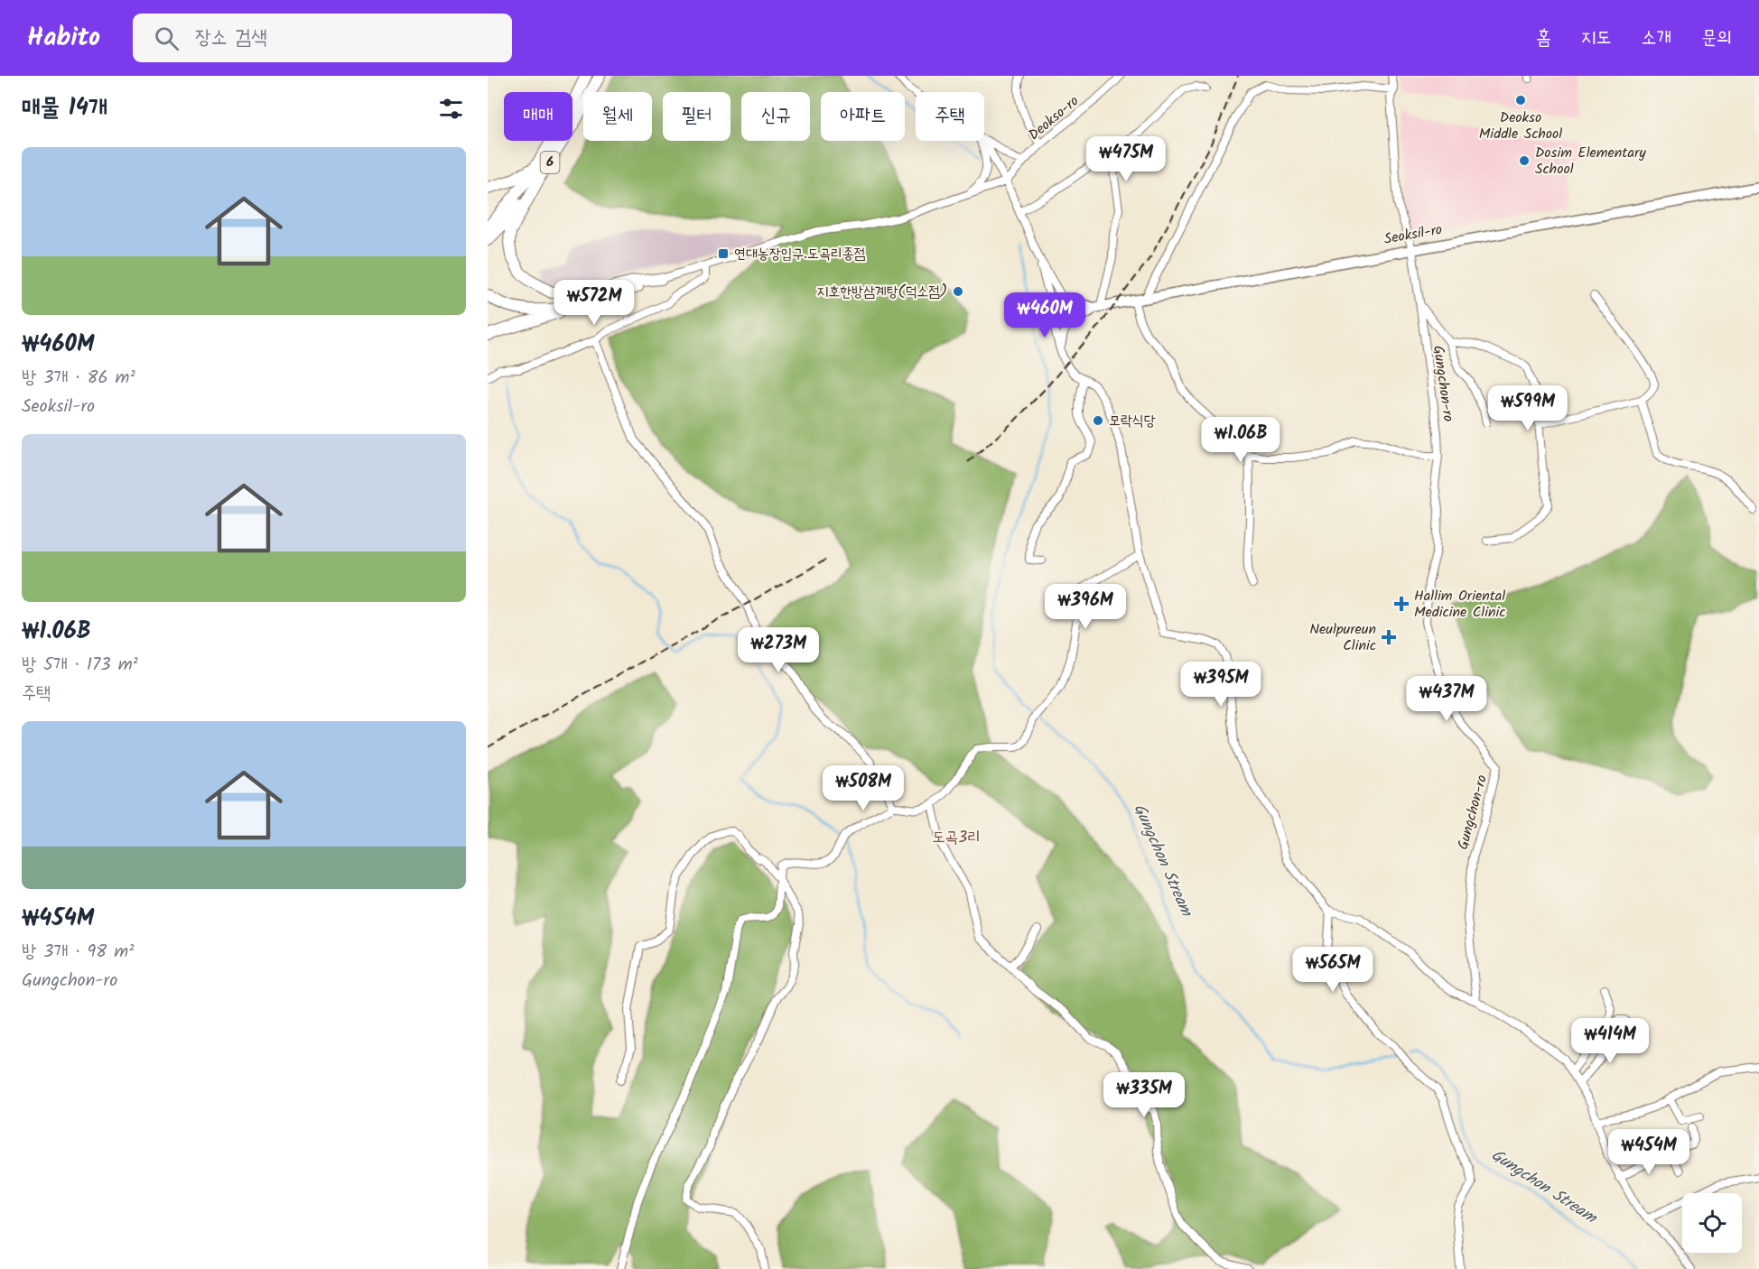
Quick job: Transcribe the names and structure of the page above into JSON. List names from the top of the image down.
{
  "streets": {
    "main road": ["6"],
    "street": ["Deokso-ro", "Seoksil-ro", "Gungchon-ro"]
  },
  "crossings": [
    ["Seoksil-ro", "Gungchon-ro"]
  ],
  "districts": ["도곡3리"],
  "water": ["Gungchon Stream"],
  "places": {
    "other": [
      "Deokso Middle School",
      "Dosim Elementary School",
      "지호한방삼계탕(덕소점)",
      "모락식당"
    ],
    "transit": ["연대농장입구.도곡리종점"],
    "health": ["Hallim Oriental Medicine Clinic", "Neulpureun Clinic"]
  },
  "page": {
    "header": "Habito",
    "search": "장소 검색",
    "nav": [
      "홈",
      "지도",
      "소개",
      "문의"
    ],
    "heading": "매물 14개",
    "chip": [
      "매매",
      "월세",
      "필터",
      "신규",
      "아파트",
      "주택"
    ],
    "price": [
      "₩475M",
      "₩572M",
      "₩460M",
      "₩599M",
      "₩1.06B",
      "₩396M",
      "₩273M",
      "₩395M",
      "₩437M",
      "₩508M",
      "₩565M",
      "₩414M",
      "₩335M",
      "₩454M"
    ],
    "list": [
      {
        "name": "₩460M",
        "note": "방 3개 · 86 m² · Seoksil-ro"
      },
      {
        "name": "₩1.06B",
        "note": "방 5개 · 173 m² · 주택"
      },
      {
        "name": "₩454M",
        "note": "방 3개 · 98 m² · Gungchon-ro"
      }
    ]
  }
}
